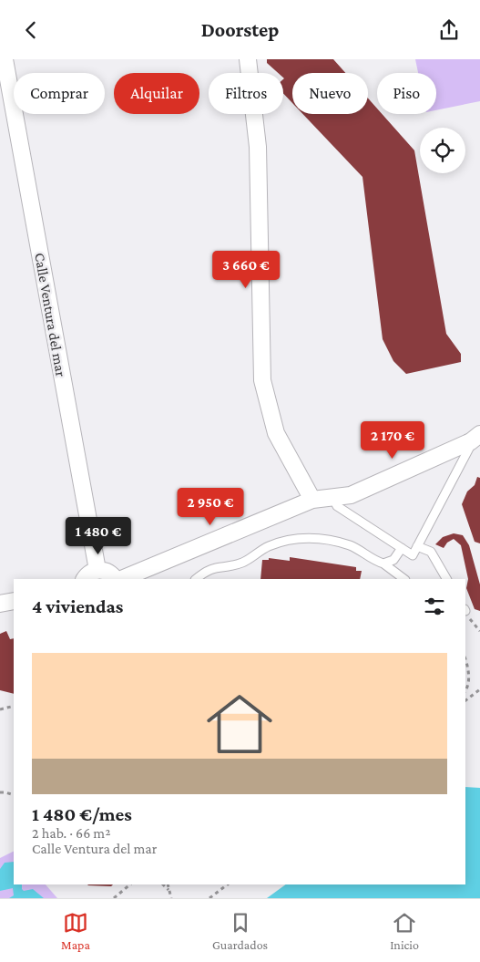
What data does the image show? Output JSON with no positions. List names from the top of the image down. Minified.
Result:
{"streets":{"street":["Calle Ventura del mar"]},"page":{"header":"Doorstep","chip":["Comprar","Alquilar","Filtros","Nuevo","Piso"],"price":["3 660 €","2 170 €","2 950 €","1 480 €"],"heading":"4 viviendas","list":[{"name":"1 480 €/mes","note":"2 hab. · 66 m² · Calle Ventura del mar"}],"tabs":["Mapa","Guardados","Inicio"]}}
